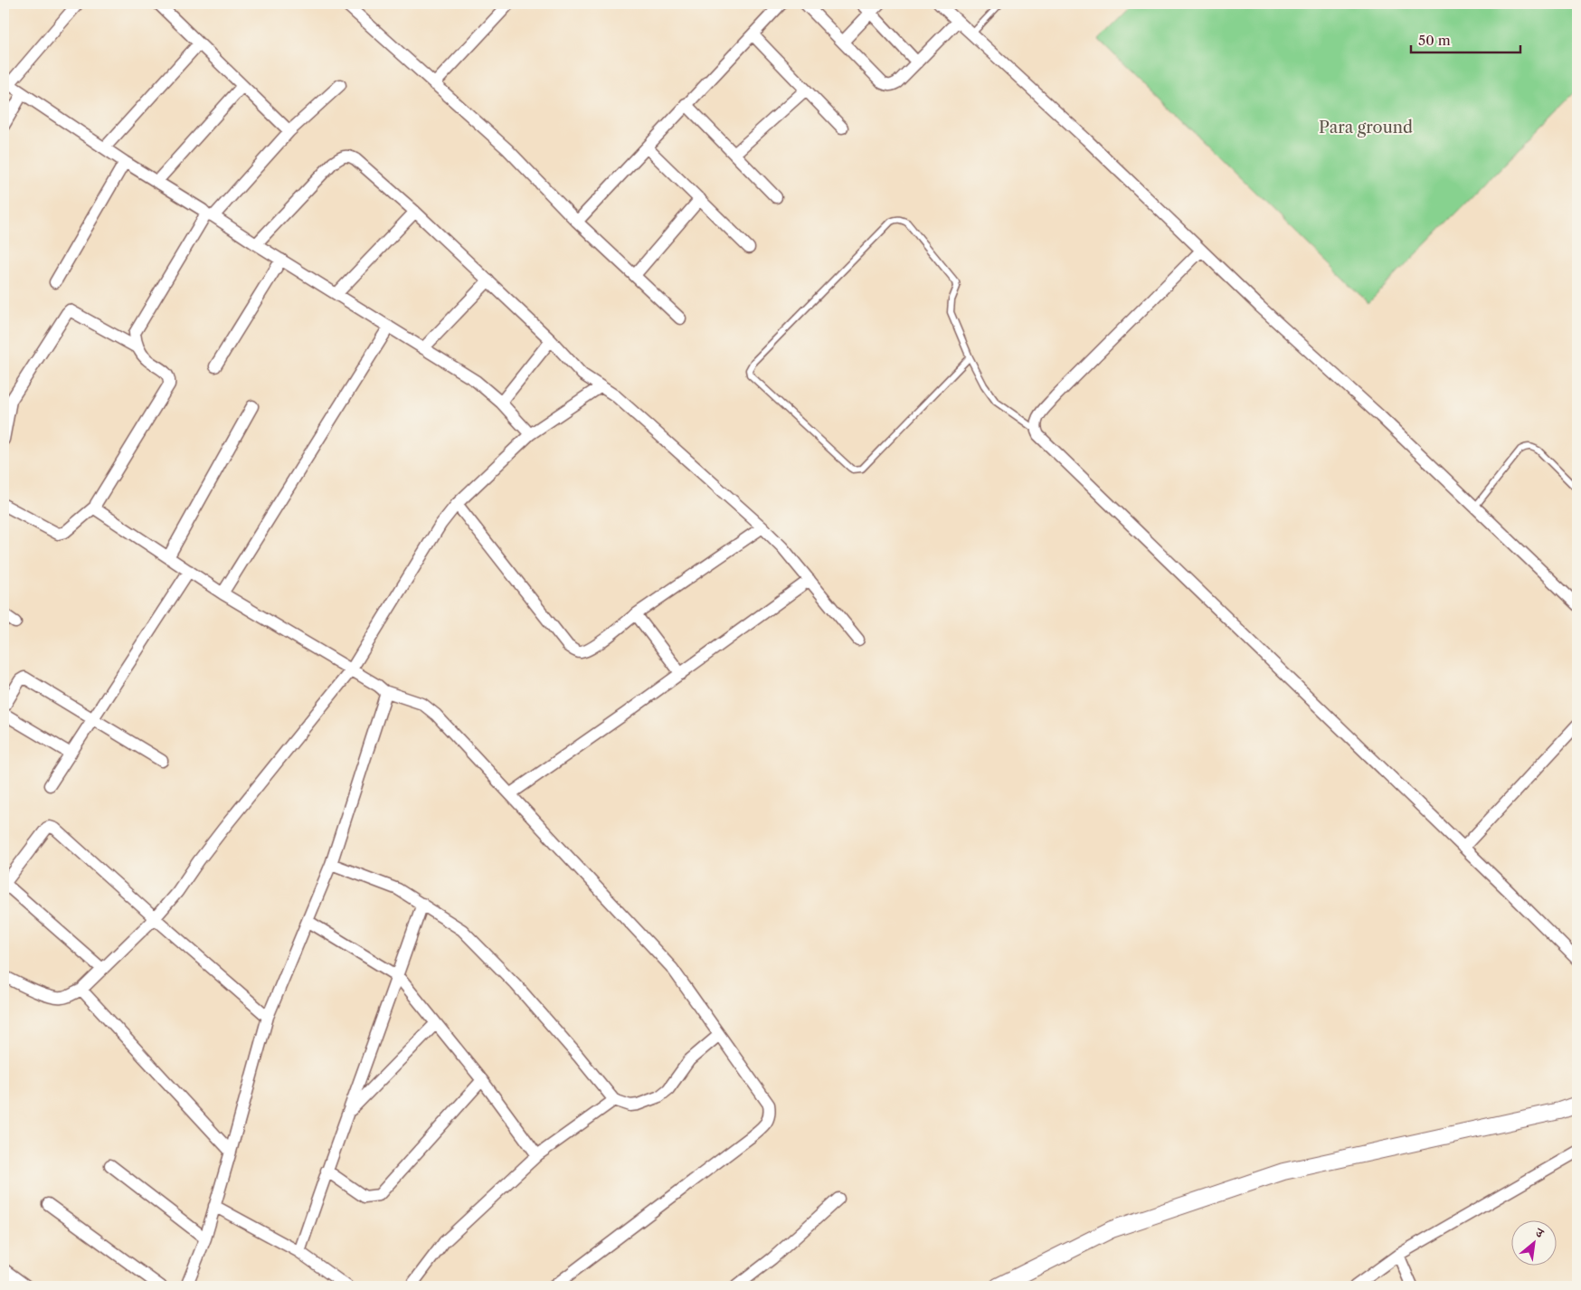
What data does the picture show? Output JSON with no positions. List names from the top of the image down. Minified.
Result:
{"parks":["Para ground"],"scale_bar":"50 m","north":"top right"}
